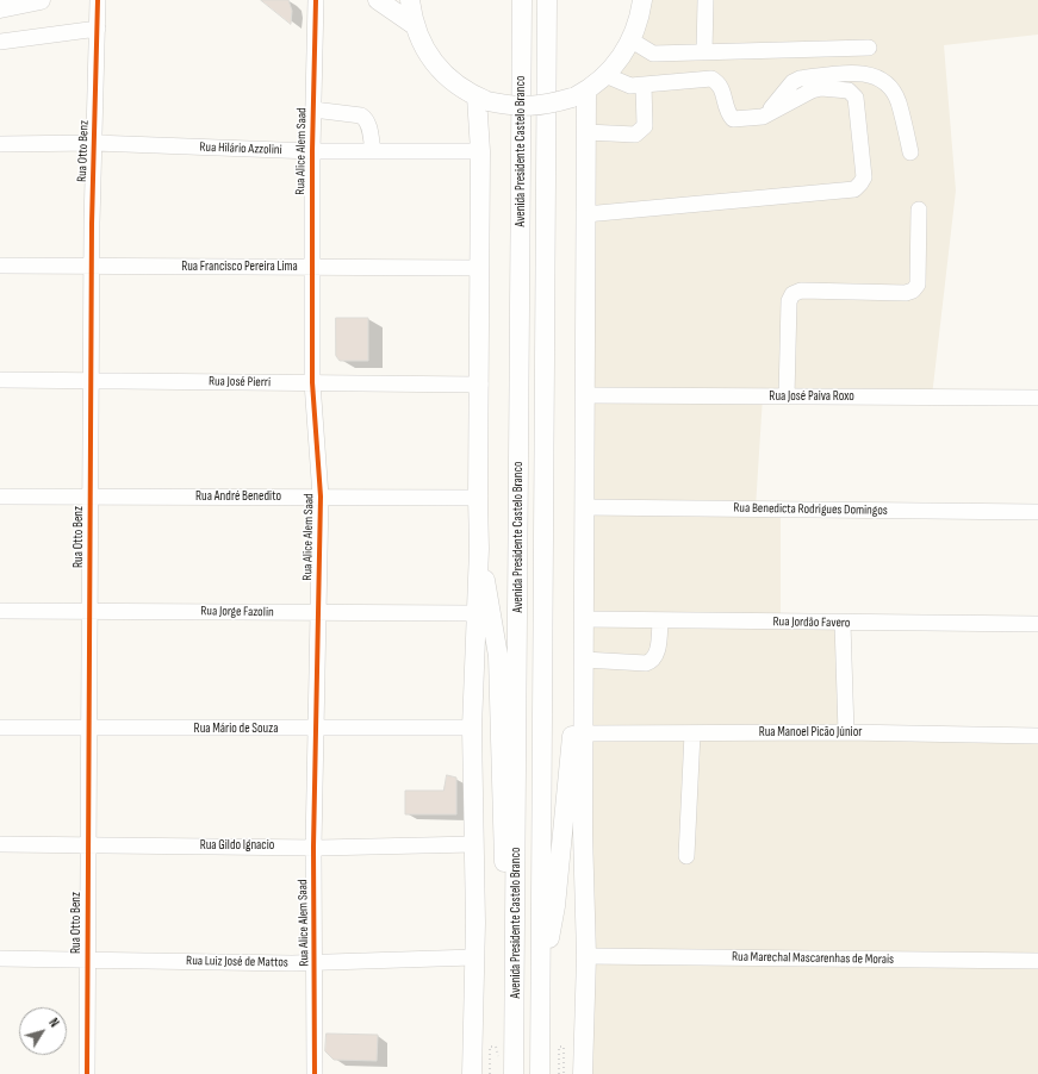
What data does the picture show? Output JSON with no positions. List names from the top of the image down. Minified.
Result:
{"streets":{"main road":["Avenida Presidente Castelo Branco"],"street":["Rua Hilário Azzolini","Rua Otto Benz","Rua Alice Alem Saad","Rua Francisco Pereira Lima","Rua José Pierri","Rua José Paiva Roxo","Rua André Benedito","Rua Benedicta Rodrigues Domingos","Rua Jorge Fazolin","Rua Jordão Favero","Rua Mário de Souza","Rua Manoel Picão Júnior","Rua Gildo Ignacio","Rua Marechal Mascarenhas de Morais","Rua Luiz José de Mattos"]},"crossings":[["Rua Hilário Azzolini","Rua Otto Benz"],["Rua Hilário Azzolini","Rua Alice Alem Saad"],["Rua Otto Benz","Rua Francisco Pereira Lima"],["Rua Otto Benz","Rua José Pierri"],["Rua Otto Benz","Rua André Benedito"],["Rua Otto Benz","Rua Jorge Fazolin"],["Rua Otto Benz","Rua Mário de Souza"],["Rua Otto Benz","Rua Gildo Ignacio"],["Rua Otto Benz","Rua Luiz José de Mattos"],["Rua Alice Alem Saad","Rua Francisco Pereira Lima"],["Rua Alice Alem Saad","Rua José Pierri"],["Rua Alice Alem Saad","Rua André Benedito"],["Rua Alice Alem Saad","Rua Jorge Fazolin"],["Rua Alice Alem Saad","Rua Mário de Souza"],["Rua Alice Alem Saad","Rua Gildo Ignacio"],["Rua Alice Alem Saad","Rua Luiz José de Mattos"]],"north":"top right"}
